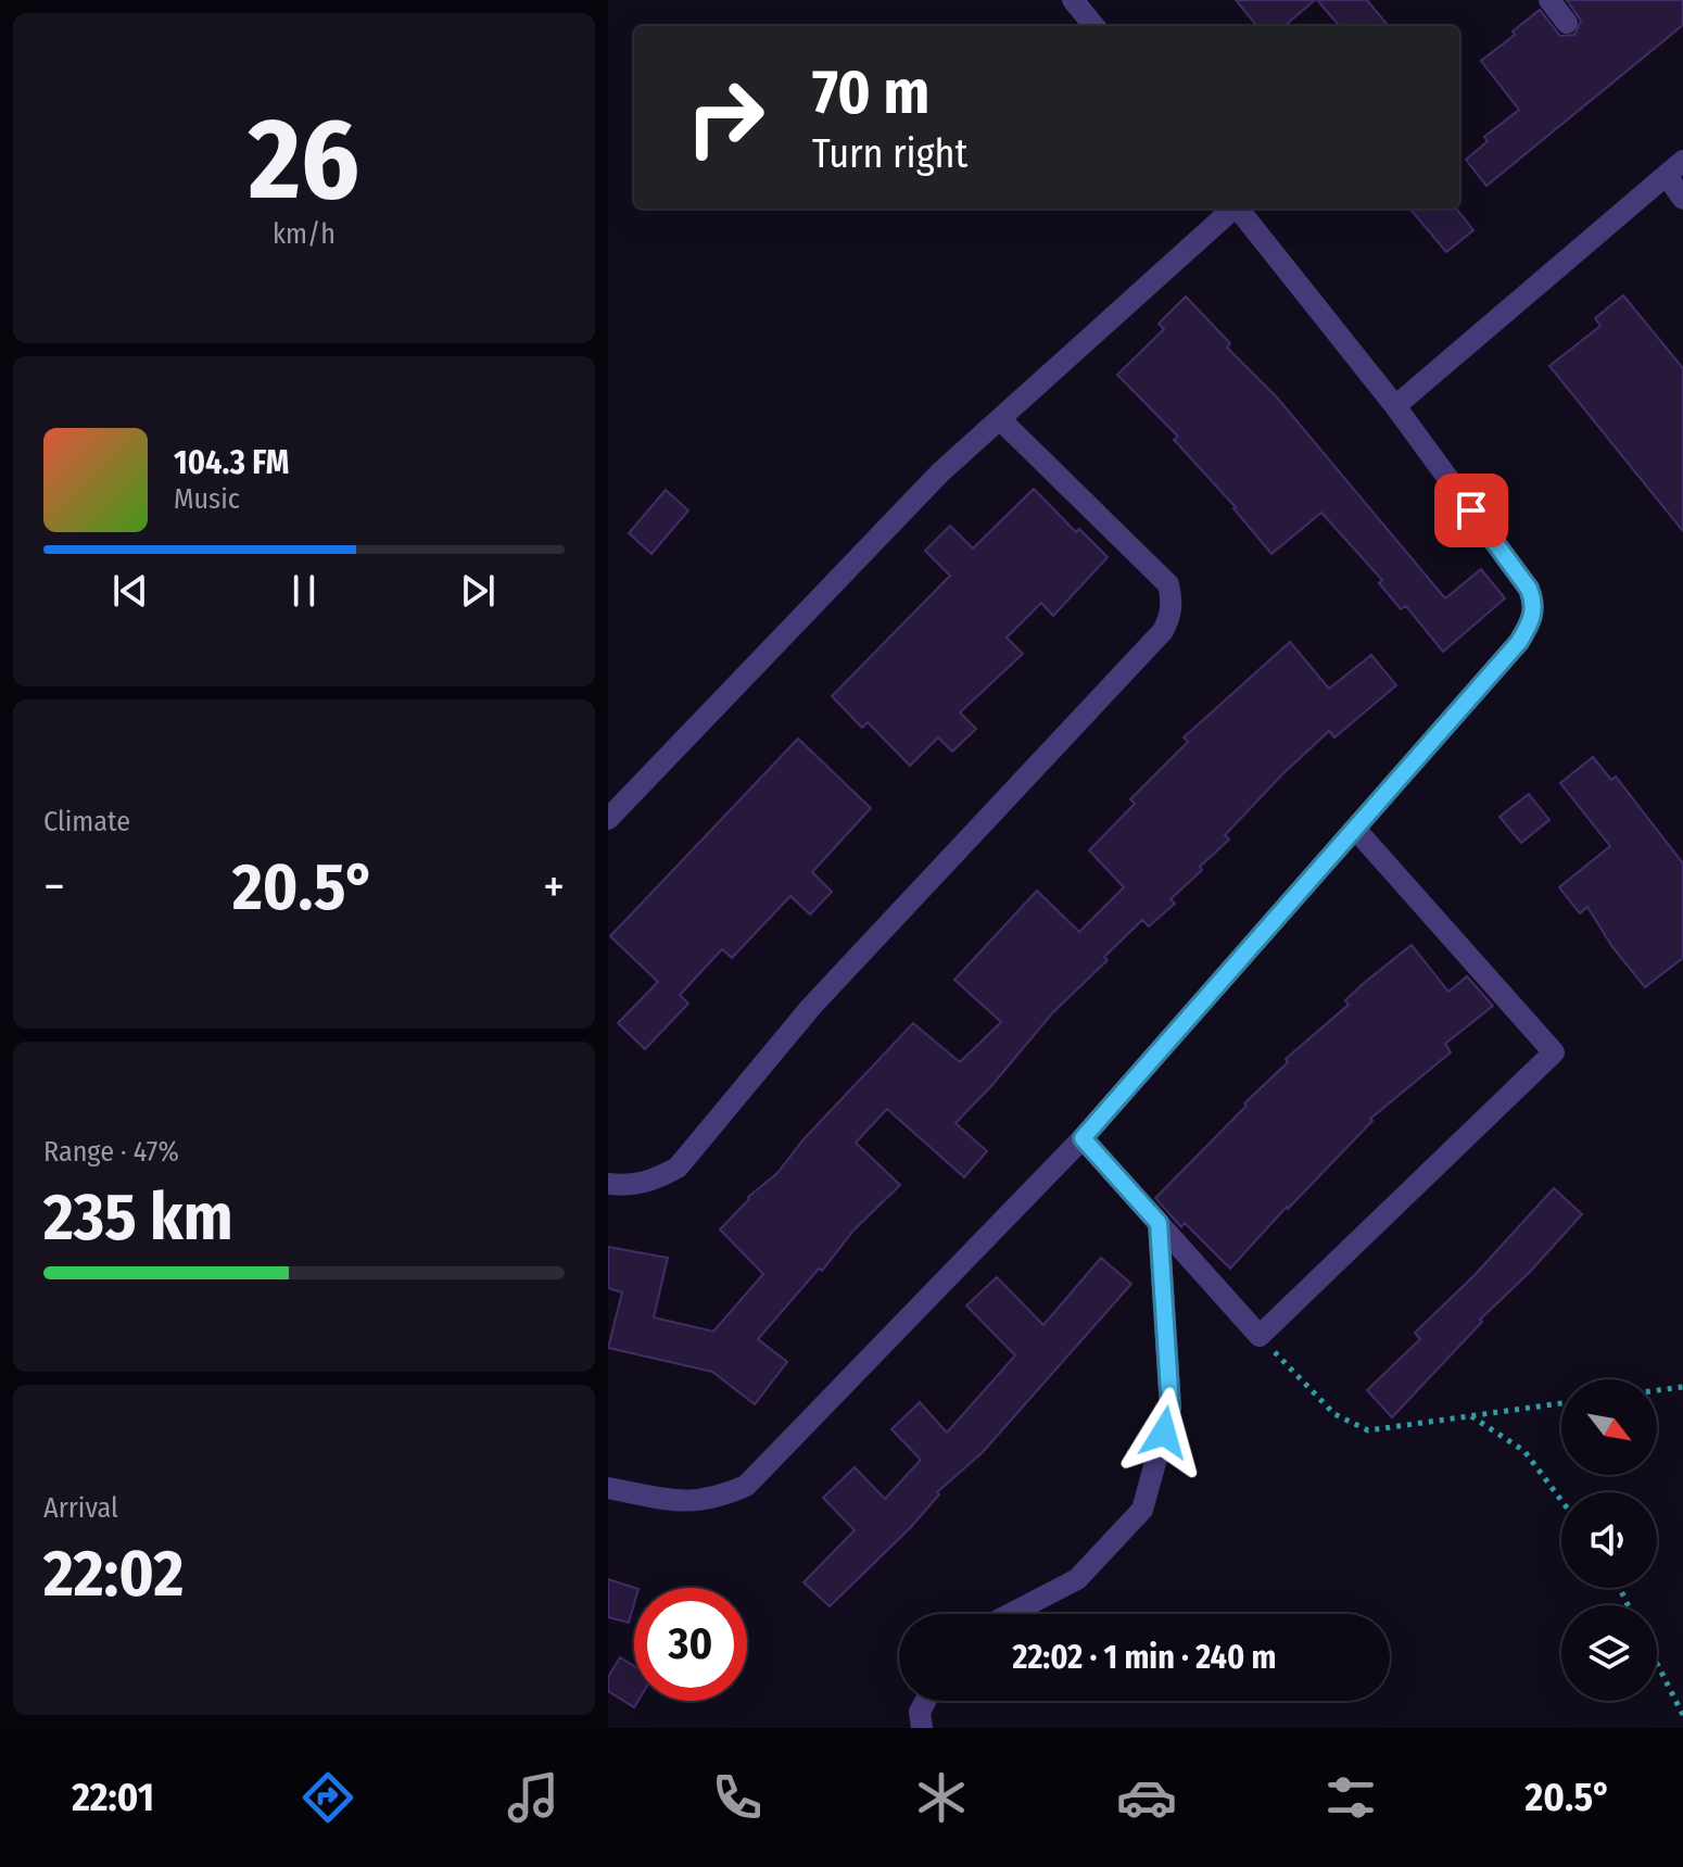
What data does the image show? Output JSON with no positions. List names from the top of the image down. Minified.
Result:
{"north":"bottom right","page":{"tile":[["26","km/h"],"Climate",["Range · 47%","235 km"],["Arrival","22:02"]],"turn":["70 m","Turn right"],"song":["104.3 FM","Music"],"heat":["−","20.5°","+"],"limit":"30","trip":"22:02 · 1 min · 240 m","tabs":["22:01","20.5°"]}}
